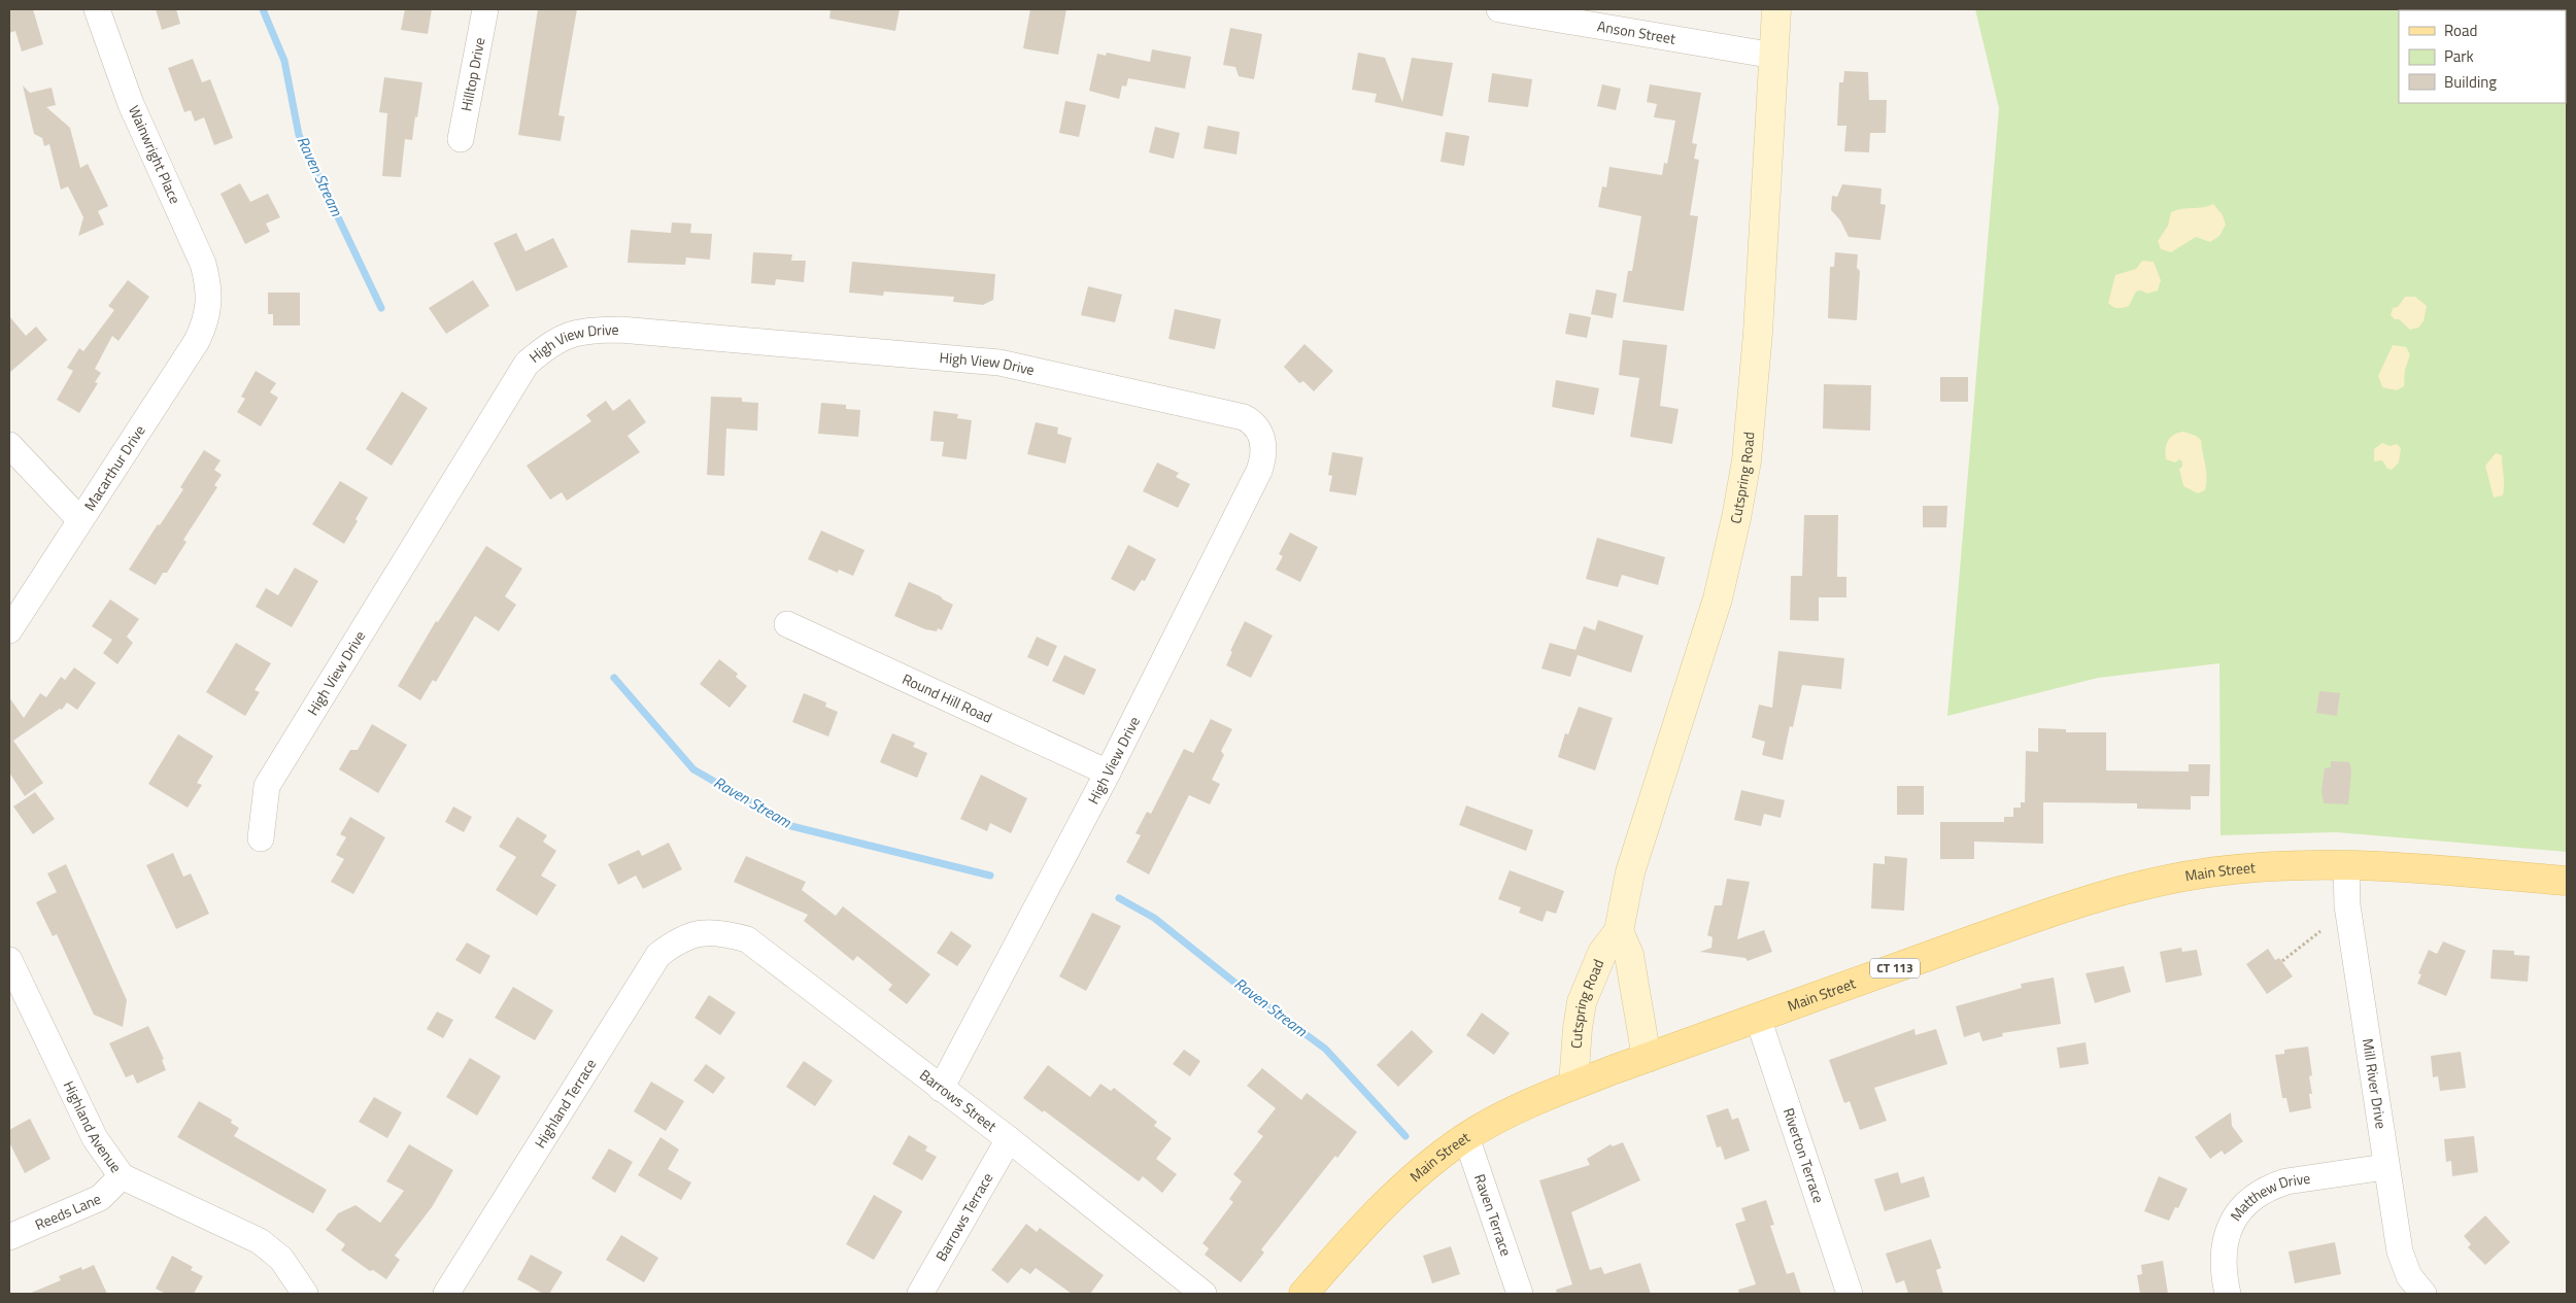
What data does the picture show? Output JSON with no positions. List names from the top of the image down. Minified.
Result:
{"streets":{"main road":["Main Street","CT 113"],"street":["Anson Street","Hilltop Drive","Wainwright Place","High View Drive","Macarthur Drive","Cutspring Road","Round Hill Road","Mill River Drive","Barrows Street","Highland Terrace","Highland Avenue","Riverton Terrace","Matthew Drive","Reeds Lane","Raven Terrace","Barrows Terrace"]},"crossings":[["Anson Street","Cutspring Road"],["Wainwright Place","Macarthur Drive"],["High View Drive","Round Hill Road"],["High View Drive","Barrows Street"],["Cutspring Road","Main Street"],["Main Street","Mill River Drive"],["Main Street","Riverton Terrace"],["Main Street","Raven Terrace"],["Mill River Drive","Matthew Drive"],["Barrows Street","Highland Terrace"],["Barrows Street","Barrows Terrace"],["Highland Avenue","Reeds Lane"]],"water":["Raven Stream"],"legend":["Road","Park","Building"]}
